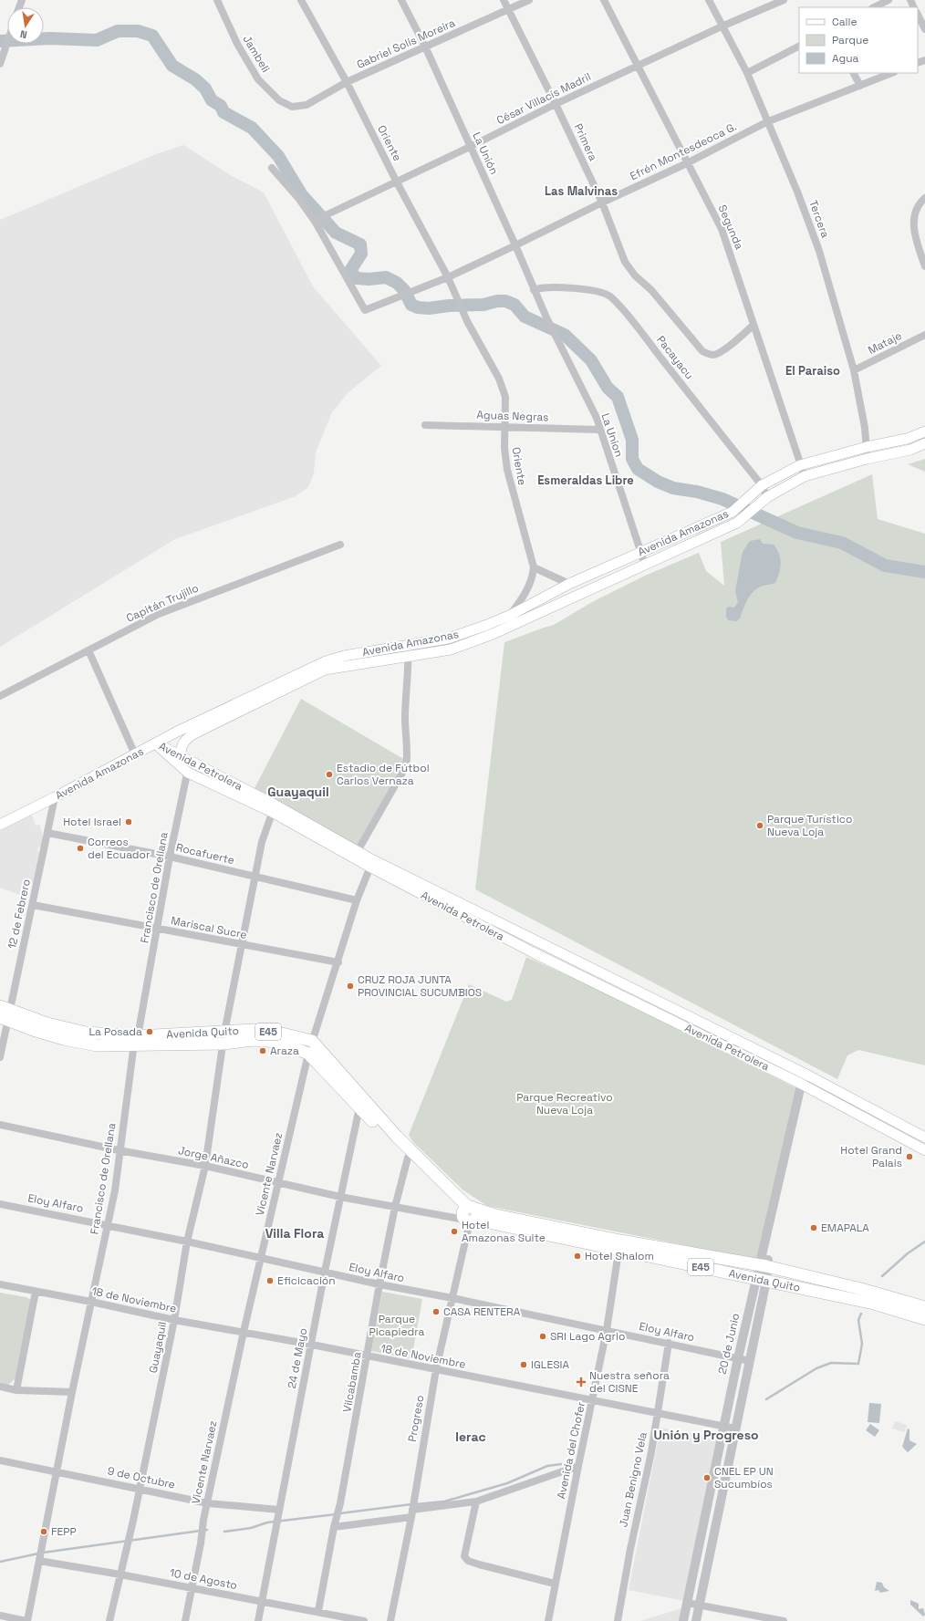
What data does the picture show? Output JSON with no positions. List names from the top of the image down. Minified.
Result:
{"streets":{"highway":["E45","Avenida Quito"],"main road":["Avenida Amazonas","Avenida Petrolera"],"street":["Gabriel Solís Moreira","Jambeli","César Villacís Madril","Primera","Oriente","Efrén Montesdeoca G.","La Unión","Tercera","Segunda","Mataje","Pacayacu","Aguas Negras","La Union","Capitán Trujillo","Rocafuerte","Francisco de Orellana","12 de Febrero","Mariscal Sucre","Jorge Añazco","Vicente Narvaez","Eloy Alfaro","18 de Noviembre","20 de Junio","Guayaquil","24 de Mayo","Vilcabamba","Progreso","Avenida del Chofer","9 de Octubre","Juan Benigno Vela","10 de Agosto"]},"crossings":[["Gabriel Solís Moreira","Jambeli"],["Gabriel Solís Moreira","Primera"],["Gabriel Solís Moreira","Oriente"],["Gabriel Solís Moreira","La Unión"],["César Villacís Madril","Primera"],["César Villacís Madril","Oriente"],["César Villacís Madril","Efrén Montesdeoca G."],["César Villacís Madril","La Unión"],["César Villacís Madril","Tercera"],["César Villacís Madril","Segunda"],["Primera","Efrén Montesdeoca G."],["Primera","Segunda"],["Oriente","Efrén Montesdeoca G."],["Oriente","Aguas Negras"],["Oriente","Avenida Amazonas"],["Efrén Montesdeoca G.","La Unión"],["Efrén Montesdeoca G.","Tercera"],["Efrén Montesdeoca G.","Segunda"],["La Unión","Pacayacu"],["La Unión","La Union"],["Tercera","Mataje"],["Tercera","Avenida Amazonas"],["Segunda","Avenida Amazonas"],["Pacayacu","Avenida Amazonas"],["Aguas Negras","La Union"],["La Union","Avenida Amazonas"],["Avenida Amazonas","Avenida Petrolera"],["Avenida Amazonas","12 de Febrero"],["Avenida Petrolera","Francisco de Orellana"],["Avenida Petrolera","Vicente Narvaez"],["Avenida Petrolera","20 de Junio"],["Avenida Petrolera","Guayaquil"],["Rocafuerte","Francisco de Orellana"],["Rocafuerte","12 de Febrero"],["Rocafuerte","Vicente Narvaez"],["Rocafuerte","Guayaquil"],["Francisco de Orellana","Mariscal Sucre"],["Francisco de Orellana","Avenida Quito"],["Francisco de Orellana","Jorge Añazco"],["Francisco de Orellana","Eloy Alfaro"],["Francisco de Orellana","18 de Noviembre"],["Francisco de Orellana","9 de Octubre"],["Francisco de Orellana","10 de Agosto"],["12 de Febrero","Mariscal Sucre"],["12 de Febrero","Avenida Quito"],["Mariscal Sucre","Vicente Narvaez"],["Mariscal Sucre","Guayaquil"],["Avenida Quito","Jorge Añazco"],["Avenida Quito","Vicente Narvaez"],["Avenida Quito","20 de Junio"],["Avenida Quito","Guayaquil"],["Avenida Quito","24 de Mayo"],["Avenida Quito","Vilcabamba"],["Avenida Quito","Progreso"],["Avenida Quito","Avenida del Chofer"],["Jorge Añazco","Vicente Narvaez"],["Jorge Añazco","Guayaquil"],["Jorge Añazco","24 de Mayo"],["Jorge Añazco","Vilcabamba"],["Jorge Añazco","Progreso"],["Vicente Narvaez","Eloy Alfaro"],["Vicente Narvaez","18 de Noviembre"],["Vicente Narvaez","9 de Octubre"],["Vicente Narvaez","10 de Agosto"],["Eloy Alfaro","20 de Junio"],["Eloy Alfaro","Guayaquil"],["Eloy Alfaro","24 de Mayo"],["Eloy Alfaro","Vilcabamba"],["Eloy Alfaro","Progreso"],["Eloy Alfaro","Avenida del Chofer"],["Eloy Alfaro","Juan Benigno Vela"],["18 de Noviembre","20 de Junio"],["18 de Noviembre","Guayaquil"],["18 de Noviembre","24 de Mayo"],["18 de Noviembre","Vilcabamba"],["18 de Noviembre","Progreso"],["18 de Noviembre","Avenida del Chofer"],["18 de Noviembre","Juan Benigno Vela"],["Guayaquil","9 de Octubre"],["Guayaquil","10 de Agosto"],["24 de Mayo","9 de Octubre"],["24 de Mayo","10 de Agosto"],["Vilcabamba","10 de Agosto"]],"districts":["Las Malvinas","El Paraiso","Esmeraldas Libre","Guayaquil","Villa Flora","Unión y Progreso","Ierac"],"parks":["Parque Recreativo Nueva Loja","Parque Picapiedra"],"places":{"other":["Estadio de Fútbol Carlos Vernaza","Hotel Israel","Parque Turístico Nueva Loja","Correos del Ecuador","CRUZ ROJA JUNTA PROVINCIAL SUCUMBIOS","La Posada","Araza","Hotel Grand Palais","EMAPALA","Hotel Amazonas Suite","Hotel Shalom","Eficicación","CASA RENTERA","SRI Lago Agrio","IGLESIA","CNEL EP UN Sucumbíos","FEPP"],"health":["Nuestra señora del CISNE"]},"legend":["Calle","Parque","Agua"],"north":"bottom"}
